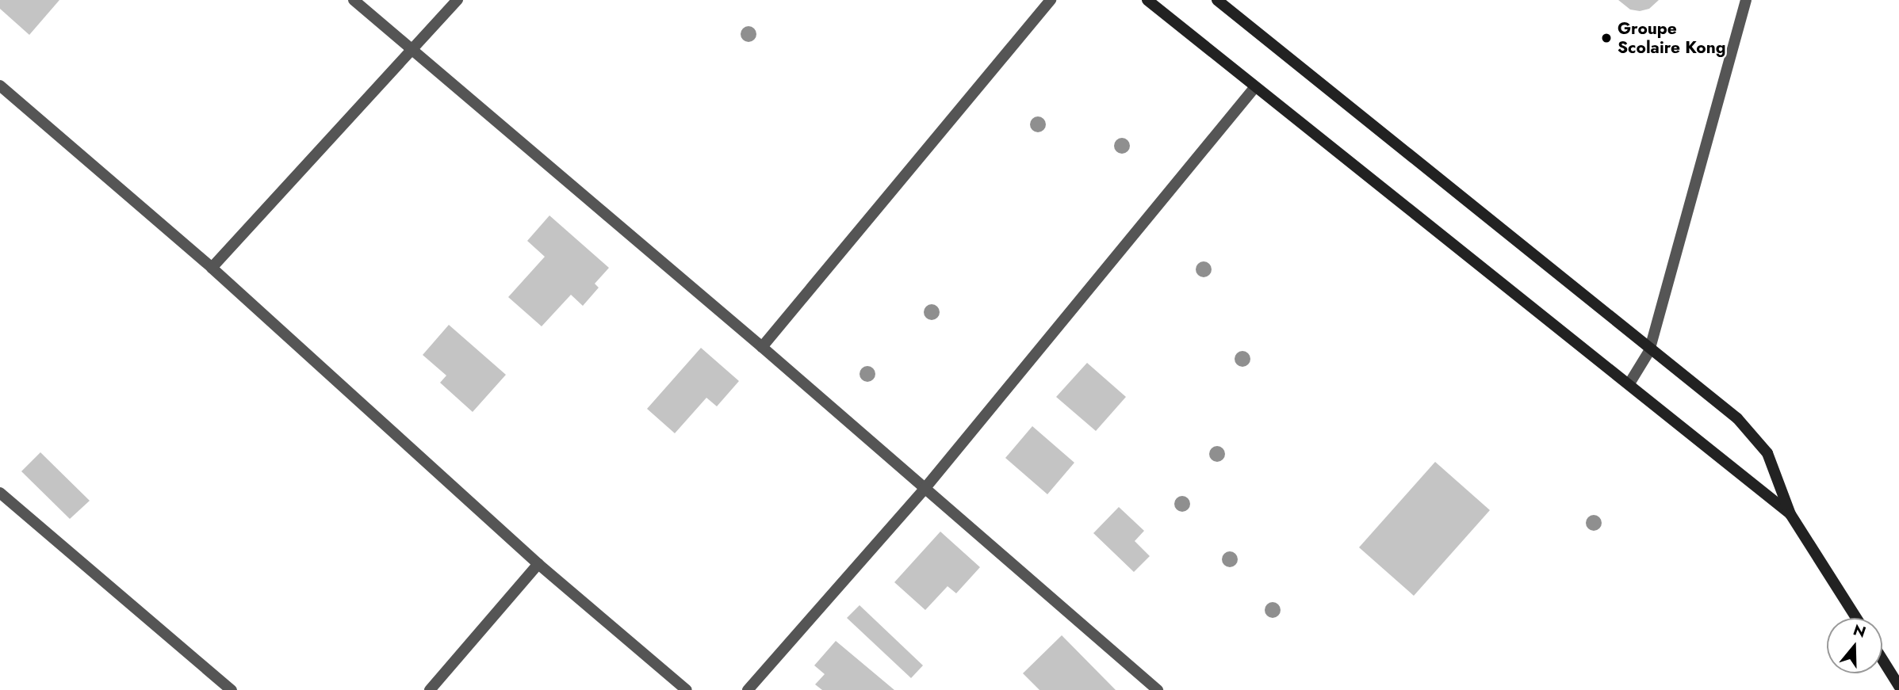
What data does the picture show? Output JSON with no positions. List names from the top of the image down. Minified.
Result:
{"places":["Groupe Scolaire Kong"],"north":"top"}
